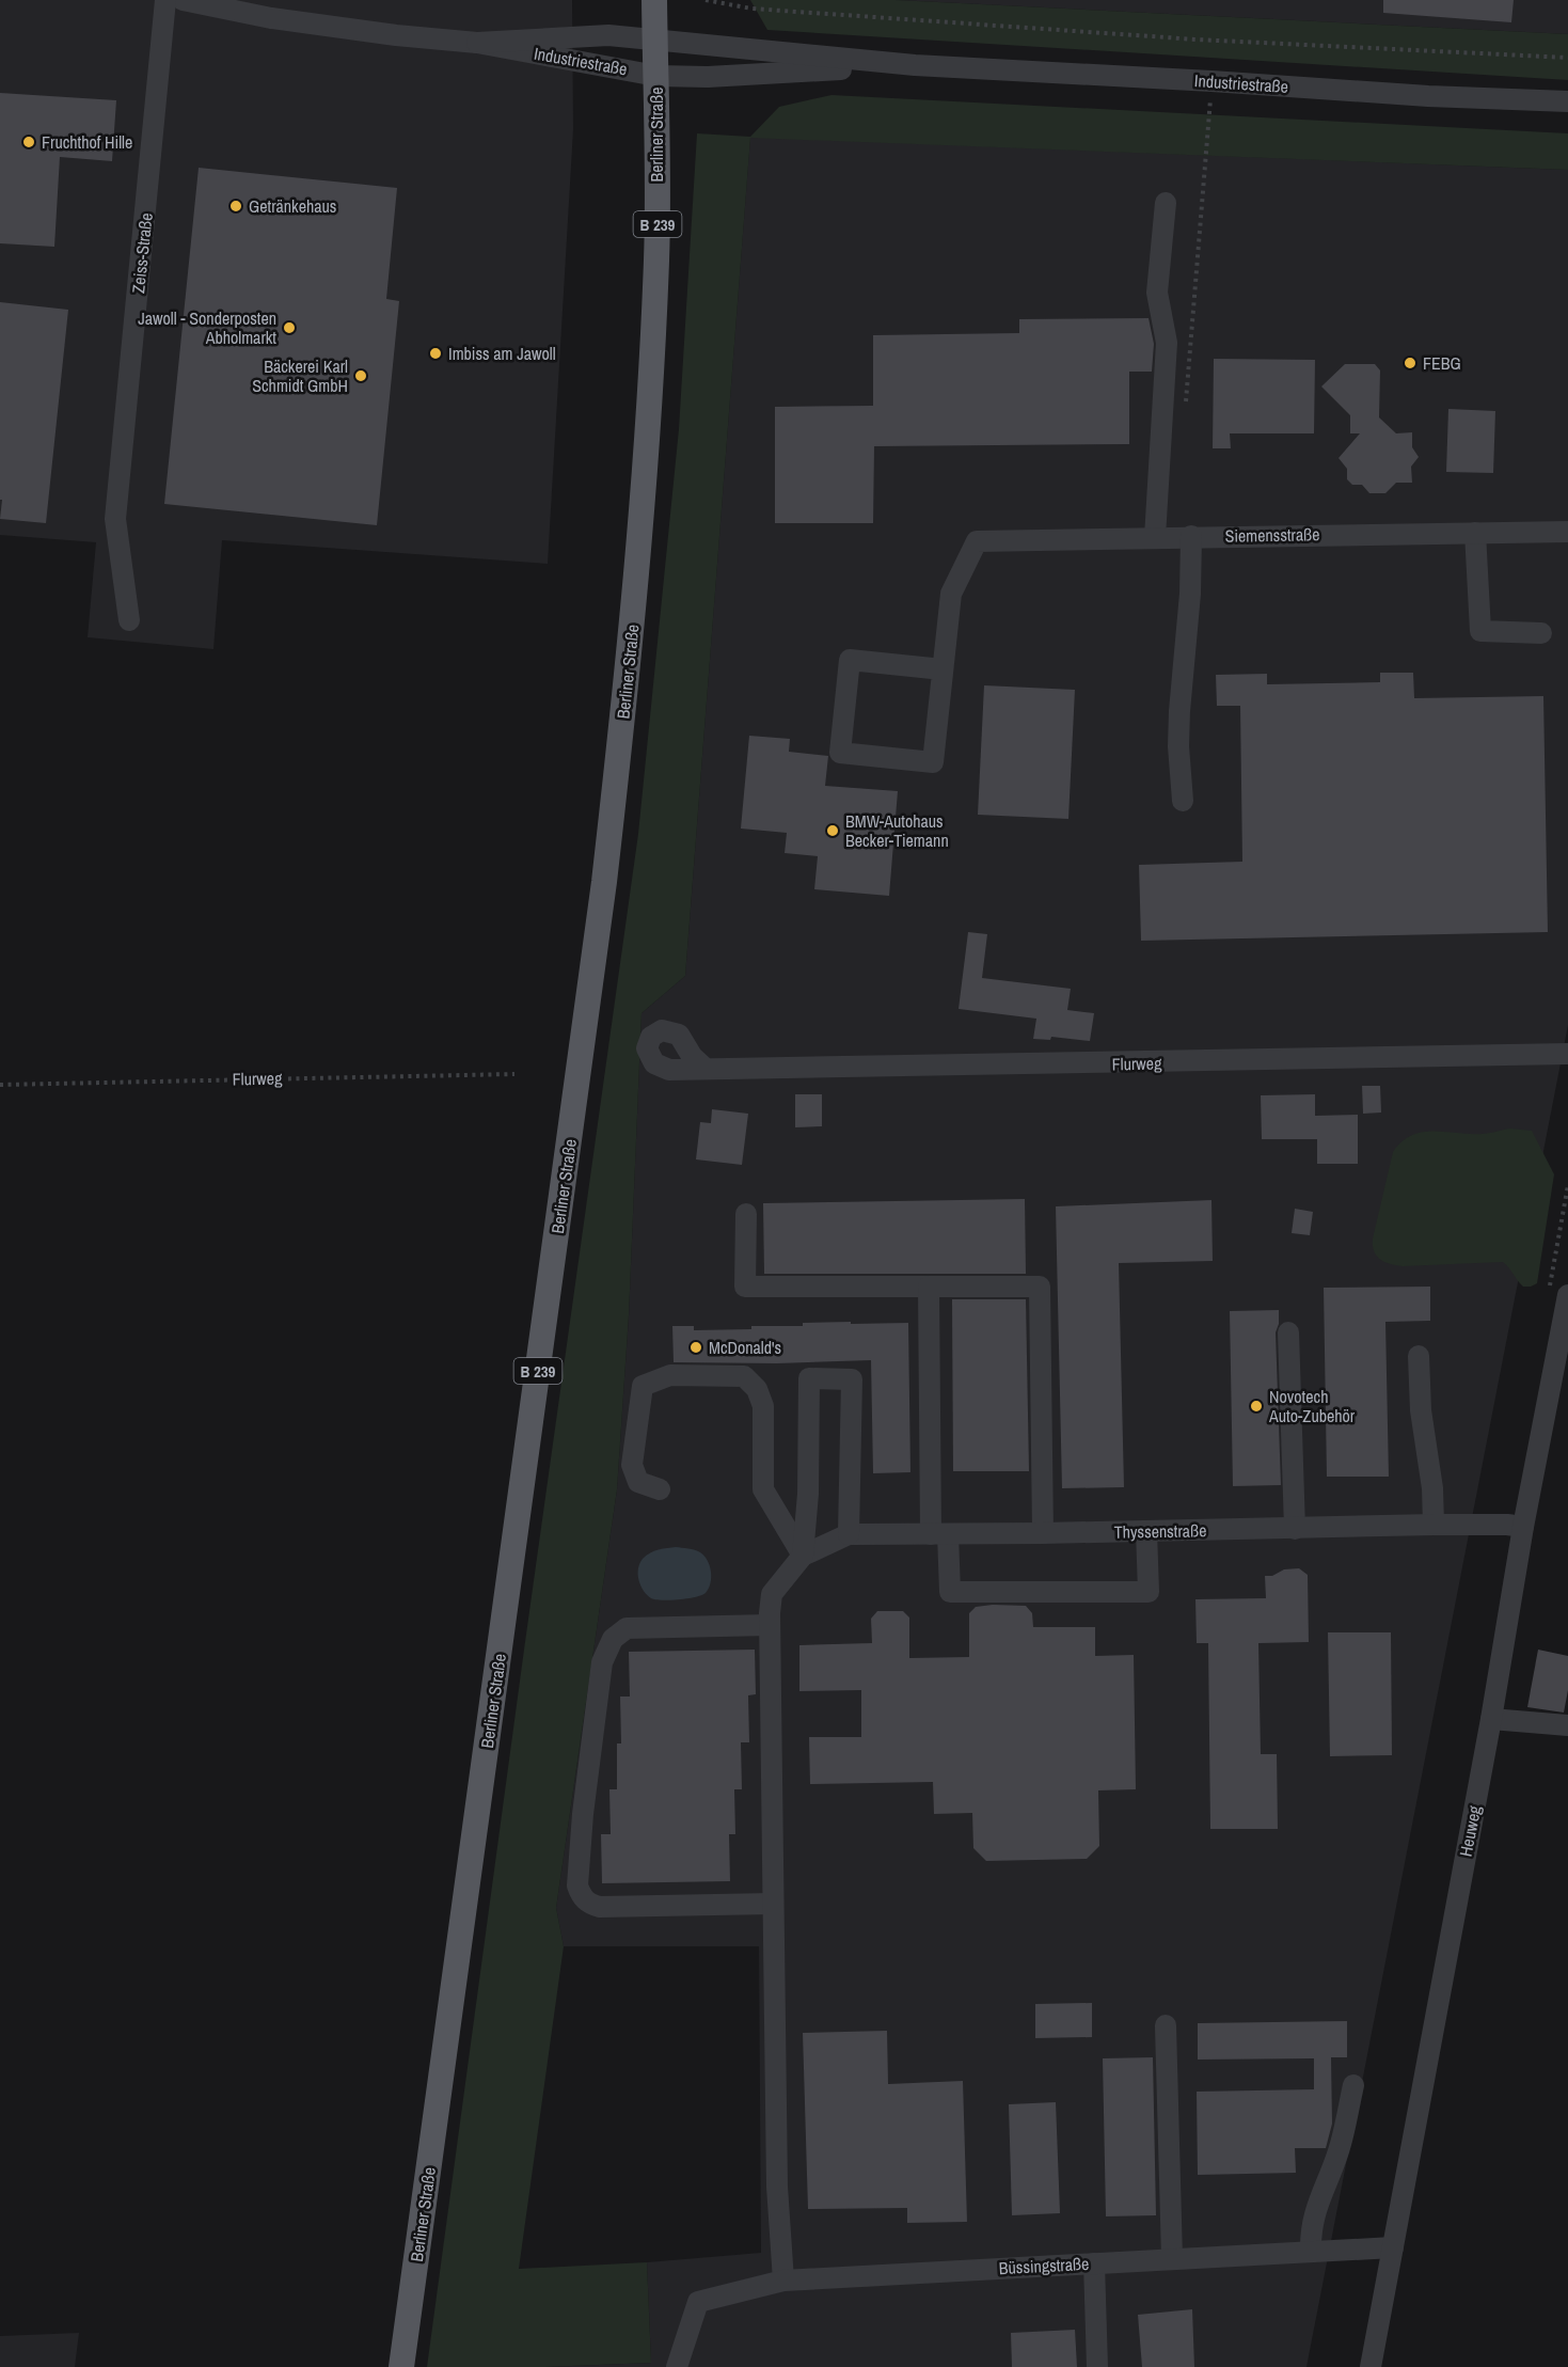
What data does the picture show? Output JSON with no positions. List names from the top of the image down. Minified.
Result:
{"streets":{"main road":["Berliner Straße","B 239"],"street":["Industriestraße","Zeiss-Straße","Siemensstraße","Flurweg","Thyssenstraße","Heuweg","Büssingstraße"]},"crossings":[["Industriestraße","Berliner Straße"],["Thyssenstraße","Heuweg"],["Heuweg","Büssingstraße"]],"places":["Fruchthof Hille","Getränkehaus","Jawoll - Sonderposten Abholmarkt","Imbiss am Jawoll","FEBG","Bäckerei Karl Schmidt GmbH","BMW-Autohaus Becker-Tiemann","McDonald's","Novotech Auto-Zubehör"]}
